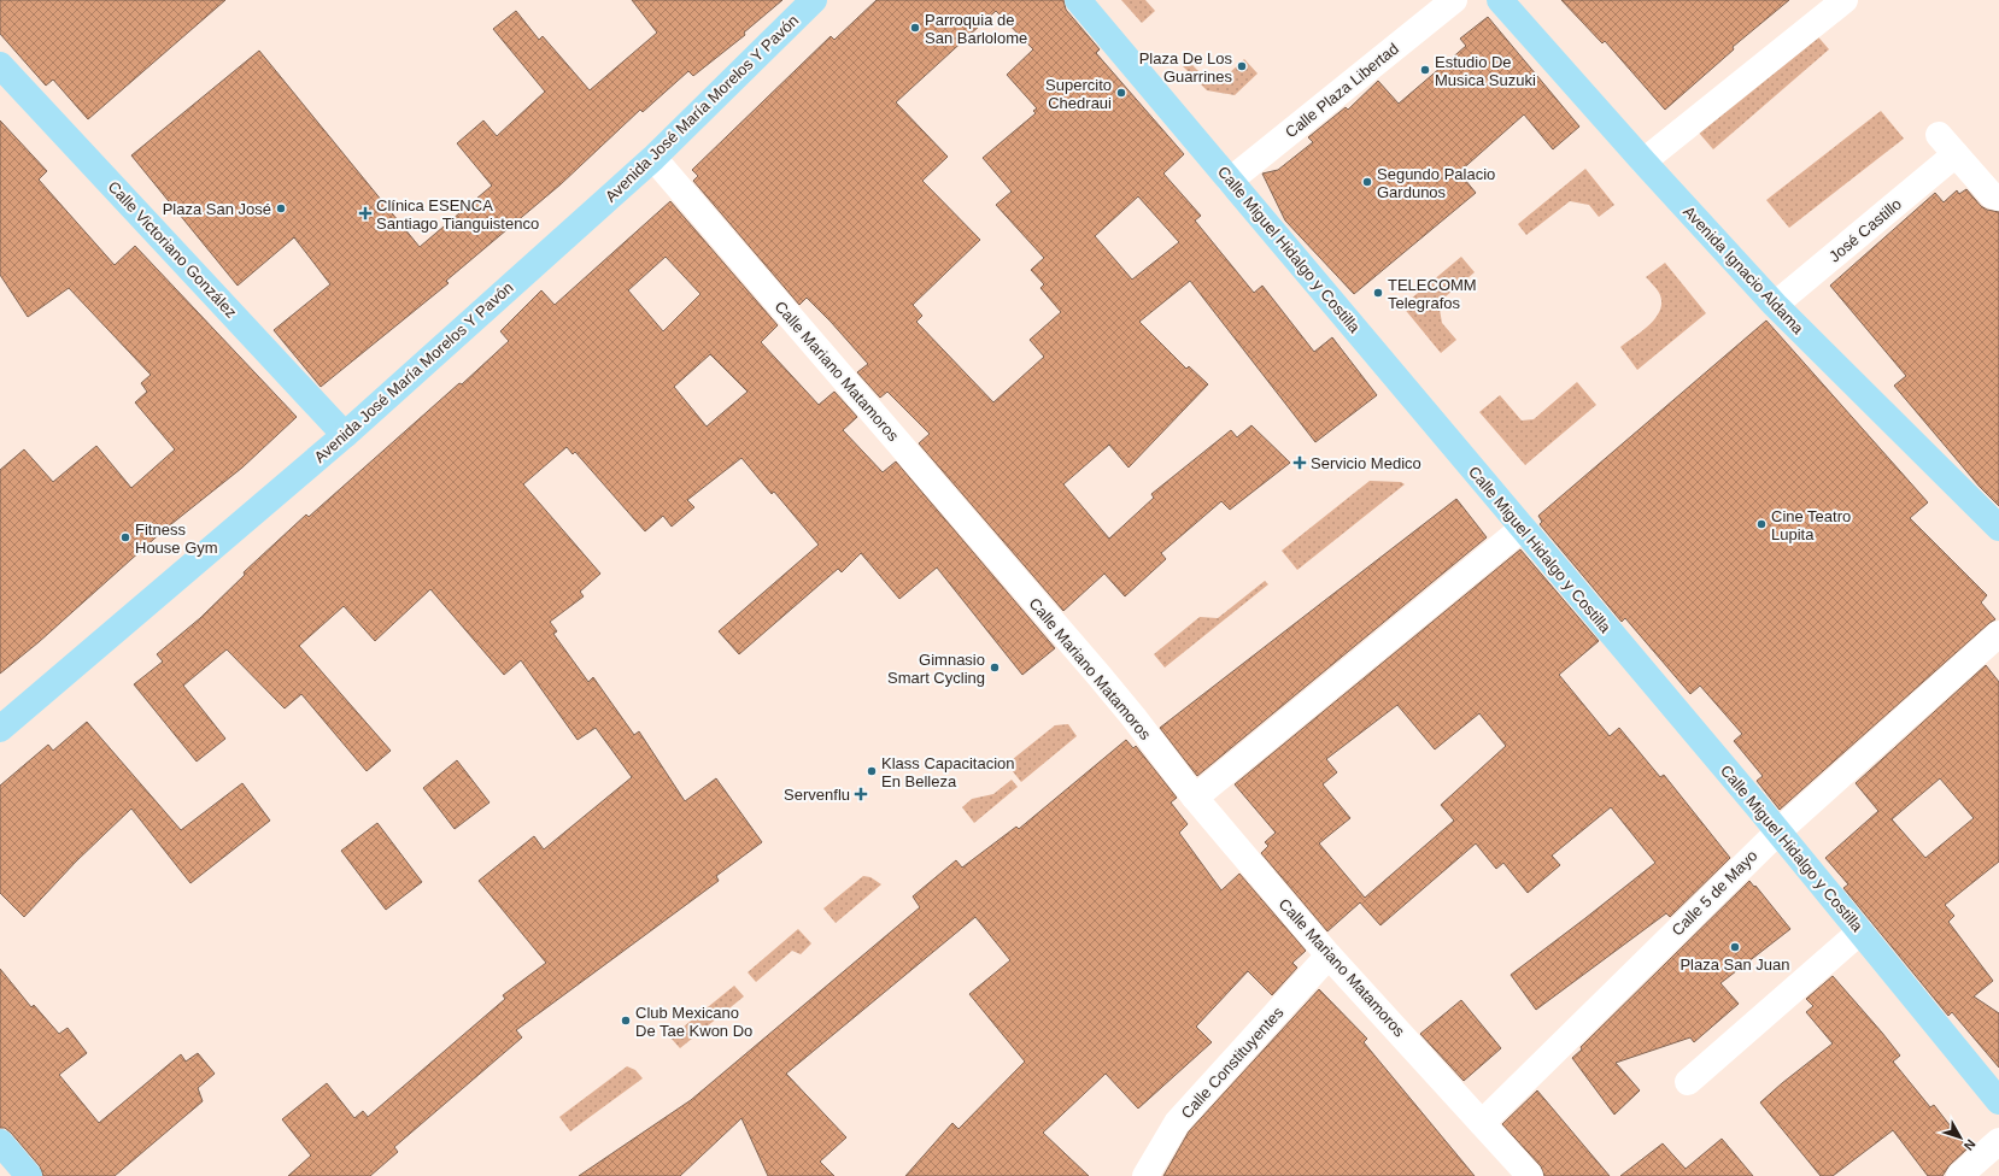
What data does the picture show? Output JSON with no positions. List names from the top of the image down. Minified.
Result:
{"streets":{"main road":["Avenida José María Morelos Y Pavón","Calle Victoriano González","Calle Miguel Hidalgo y Costilla","Avenida Ignacio Aldama"],"street":["Calle Plaza Libertad","José Castillo","Calle Mariano Matamoros","Calle 5 de Mayo","Calle Constituyentes"]},"crossings":[["Calle Plaza Libertad","Calle Miguel Hidalgo y Costilla"],["Avenida José María Morelos Y Pavón","Calle Victoriano González"],["Avenida José María Morelos Y Pavón","Calle Mariano Matamoros"],["José Castillo","Avenida Ignacio Aldama"],["Calle Miguel Hidalgo y Costilla","Calle 5 de Mayo"],["Calle Mariano Matamoros","Calle 5 de Mayo"],["Calle Mariano Matamoros","Calle Constituyentes"]],"places":{"other":["Parroquia de San Barlolome","Plaza De Los Guarrines","Estudio De Musica Suzuki","Supercito Chedraui","Segundo Palacio Gardunos","Plaza San José","TELECOMM Telegrafos","Cine Teatro Lupita","Fitness House Gym","Gimnasio Smart Cycling","Klass Capacitacion En Belleza","Plaza San Juan","Club Mexicano De Tae Kwon Do"],"health":["Clínica ESENCA Santiago Tianguistenco","Servicio Medico","Servenflu"]},"north":"bottom right"}
